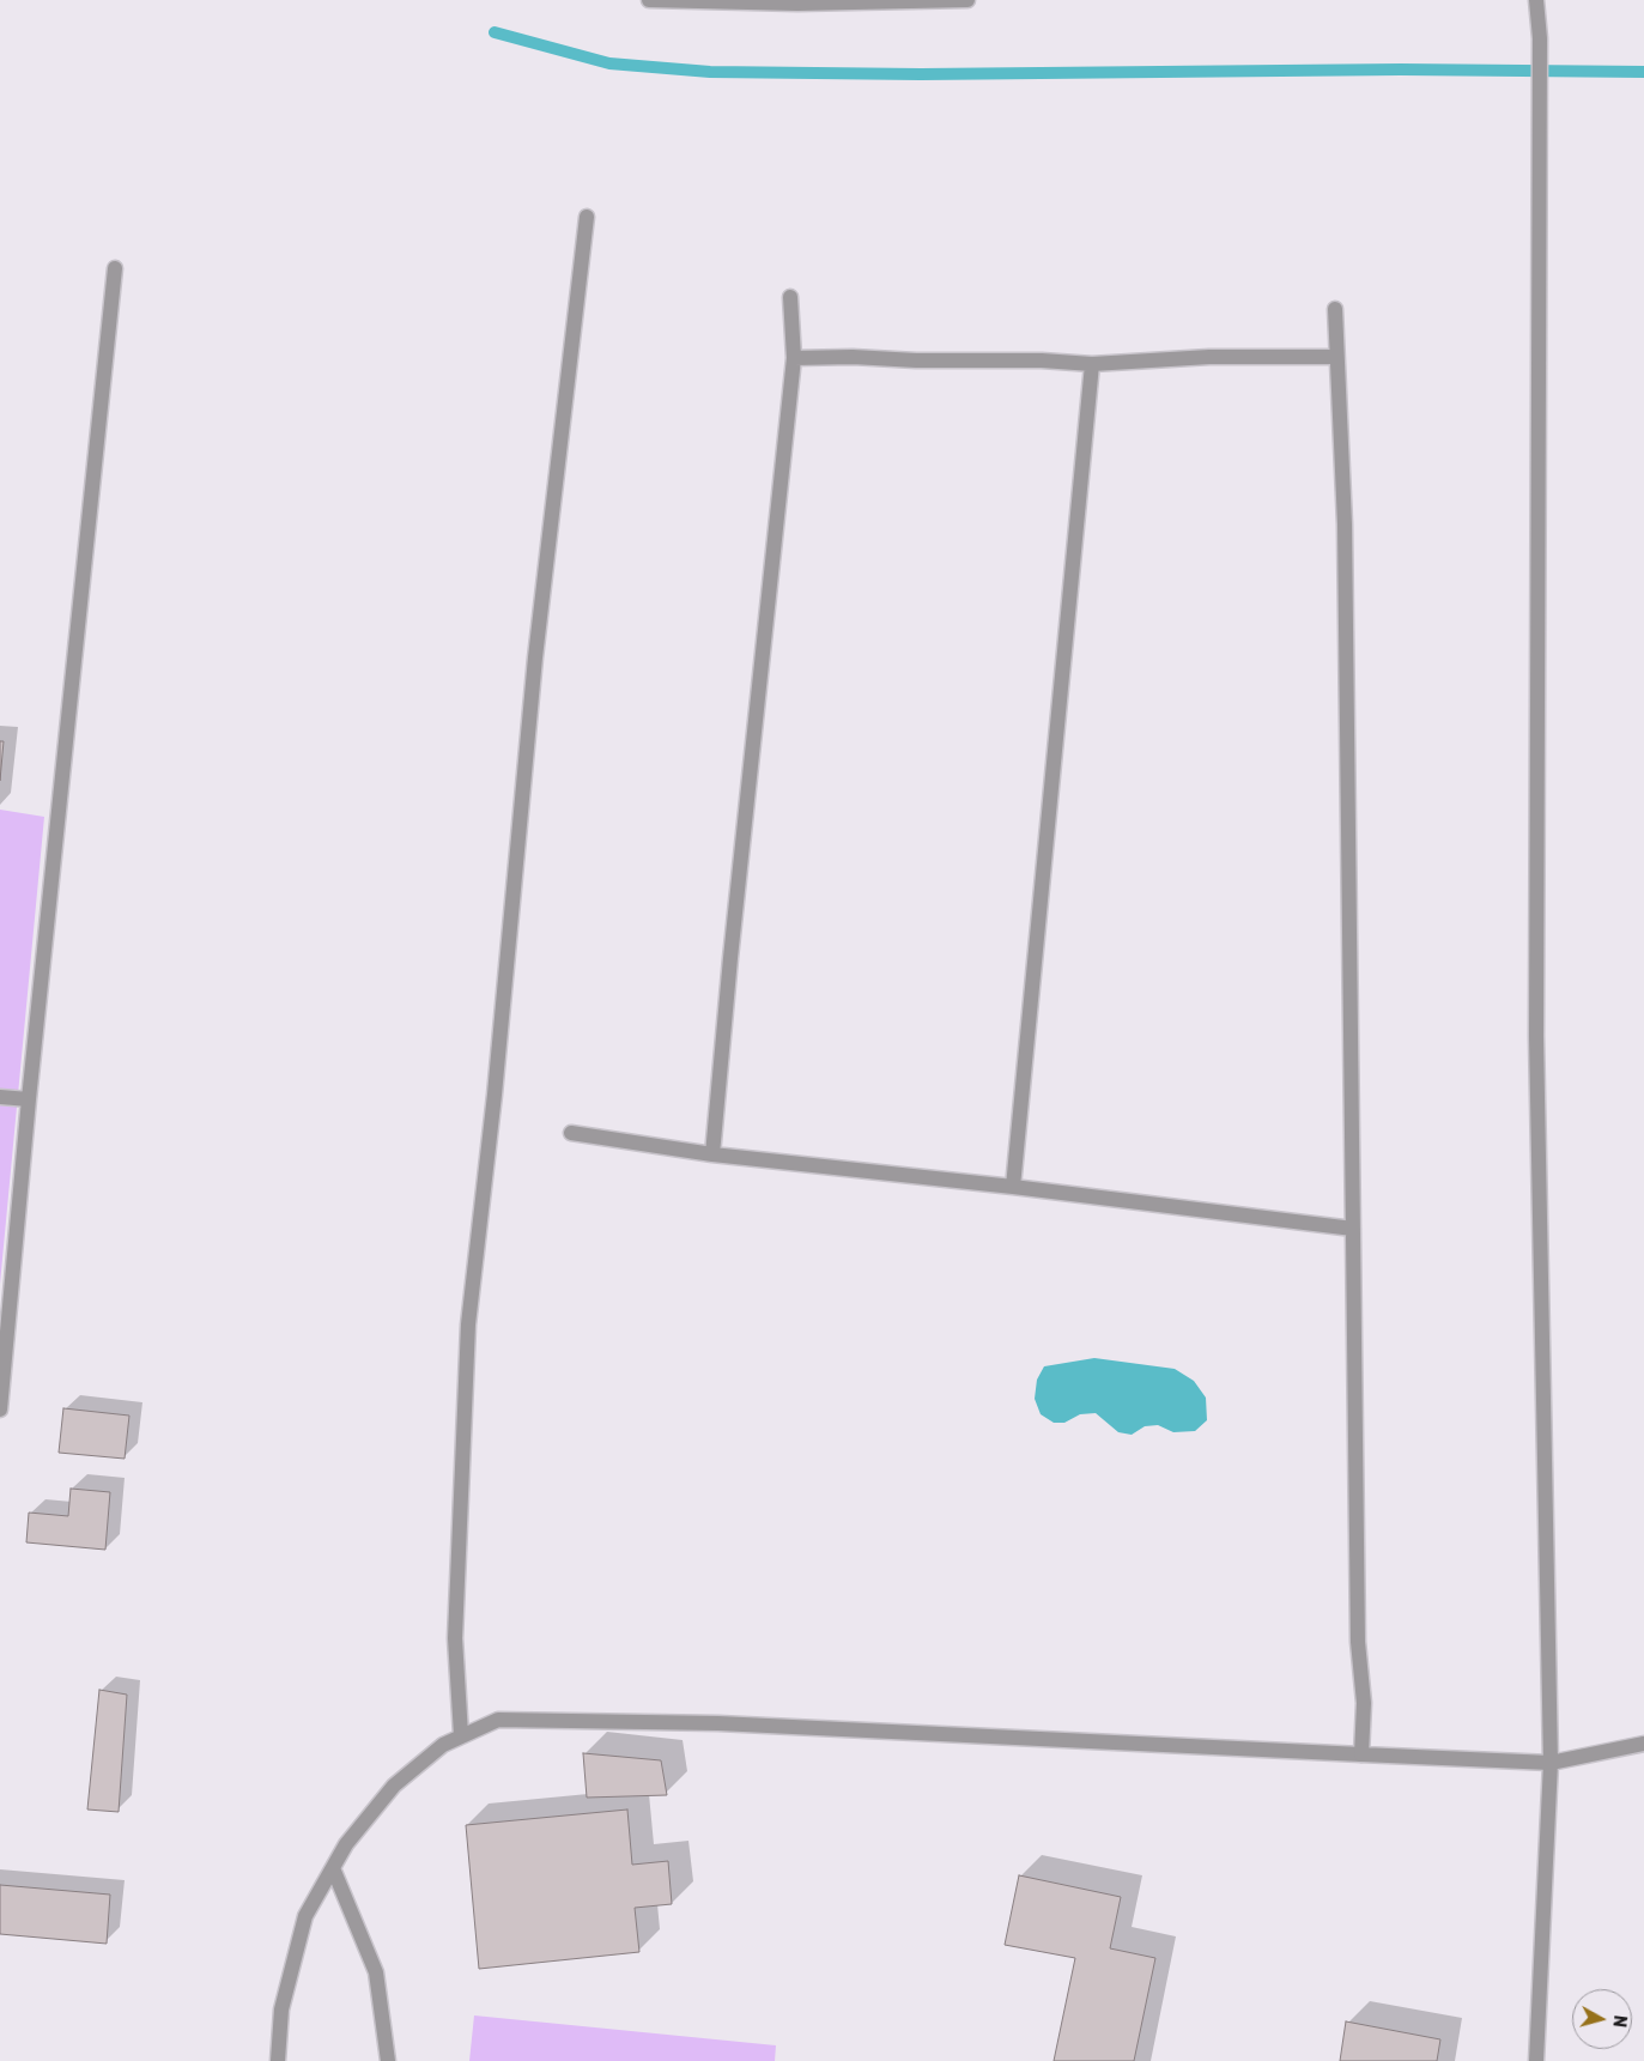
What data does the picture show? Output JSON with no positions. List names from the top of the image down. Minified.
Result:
{"north":"right"}
